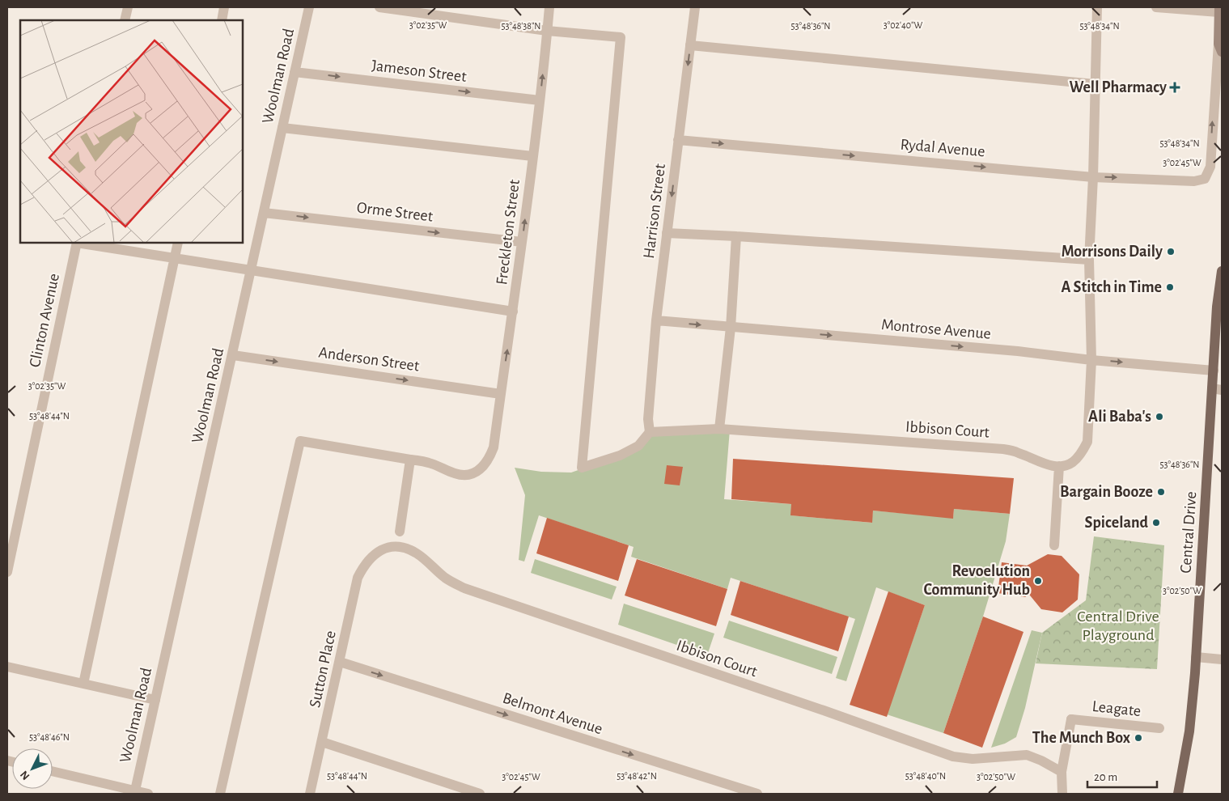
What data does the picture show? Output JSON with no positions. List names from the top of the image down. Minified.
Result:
{"streets":{"main road":["Central Drive"],"street":["Jameson Street","Woolman Road","Rydal Avenue","Harrison Street","Orme Street","Freckleton Street","Clinton Avenue","Montrose Avenue","Anderson Street","Ibbison Court","Sutton Place","Leagate","Belmont Avenue"]},"crossings":[["Jameson Street","Woolman Road"],["Jameson Street","Freckleton Street"],["Woolman Road","Orme Street"],["Woolman Road","Anderson Street"],["Rydal Avenue","Harrison Street"],["Harrison Street","Montrose Avenue"],["Harrison Street","Ibbison Court"],["Orme Street","Freckleton Street"],["Freckleton Street","Anderson Street"],["Montrose Avenue","Central Drive"],["Ibbison Court","Sutton Place"],["Ibbison Court","Leagate"],["Sutton Place","Belmont Avenue"]],"one_way":["Harrison Street","Freckleton Street","Montrose Avenue"],"parks":["Central Drive Playground"],"places":{"health":["Well Pharmacy"],"other":["Morrisons Daily","A Stitch in Time","Ali Baba's","Bargain Booze","Spiceland","Revoelution Community Hub","The Munch Box"]},"scale_bar":"20 m","north":"bottom left","coordinates":["3°02'40\"W","3°02'35\"W","53°48'34\"N","53°48'38\"N","53°48'36\"N","3°02'45\"W","53°48'44\"N","3°02'50\"W","53°48'46\"N","53°48'42\"N","53°48'40\"N"]}
